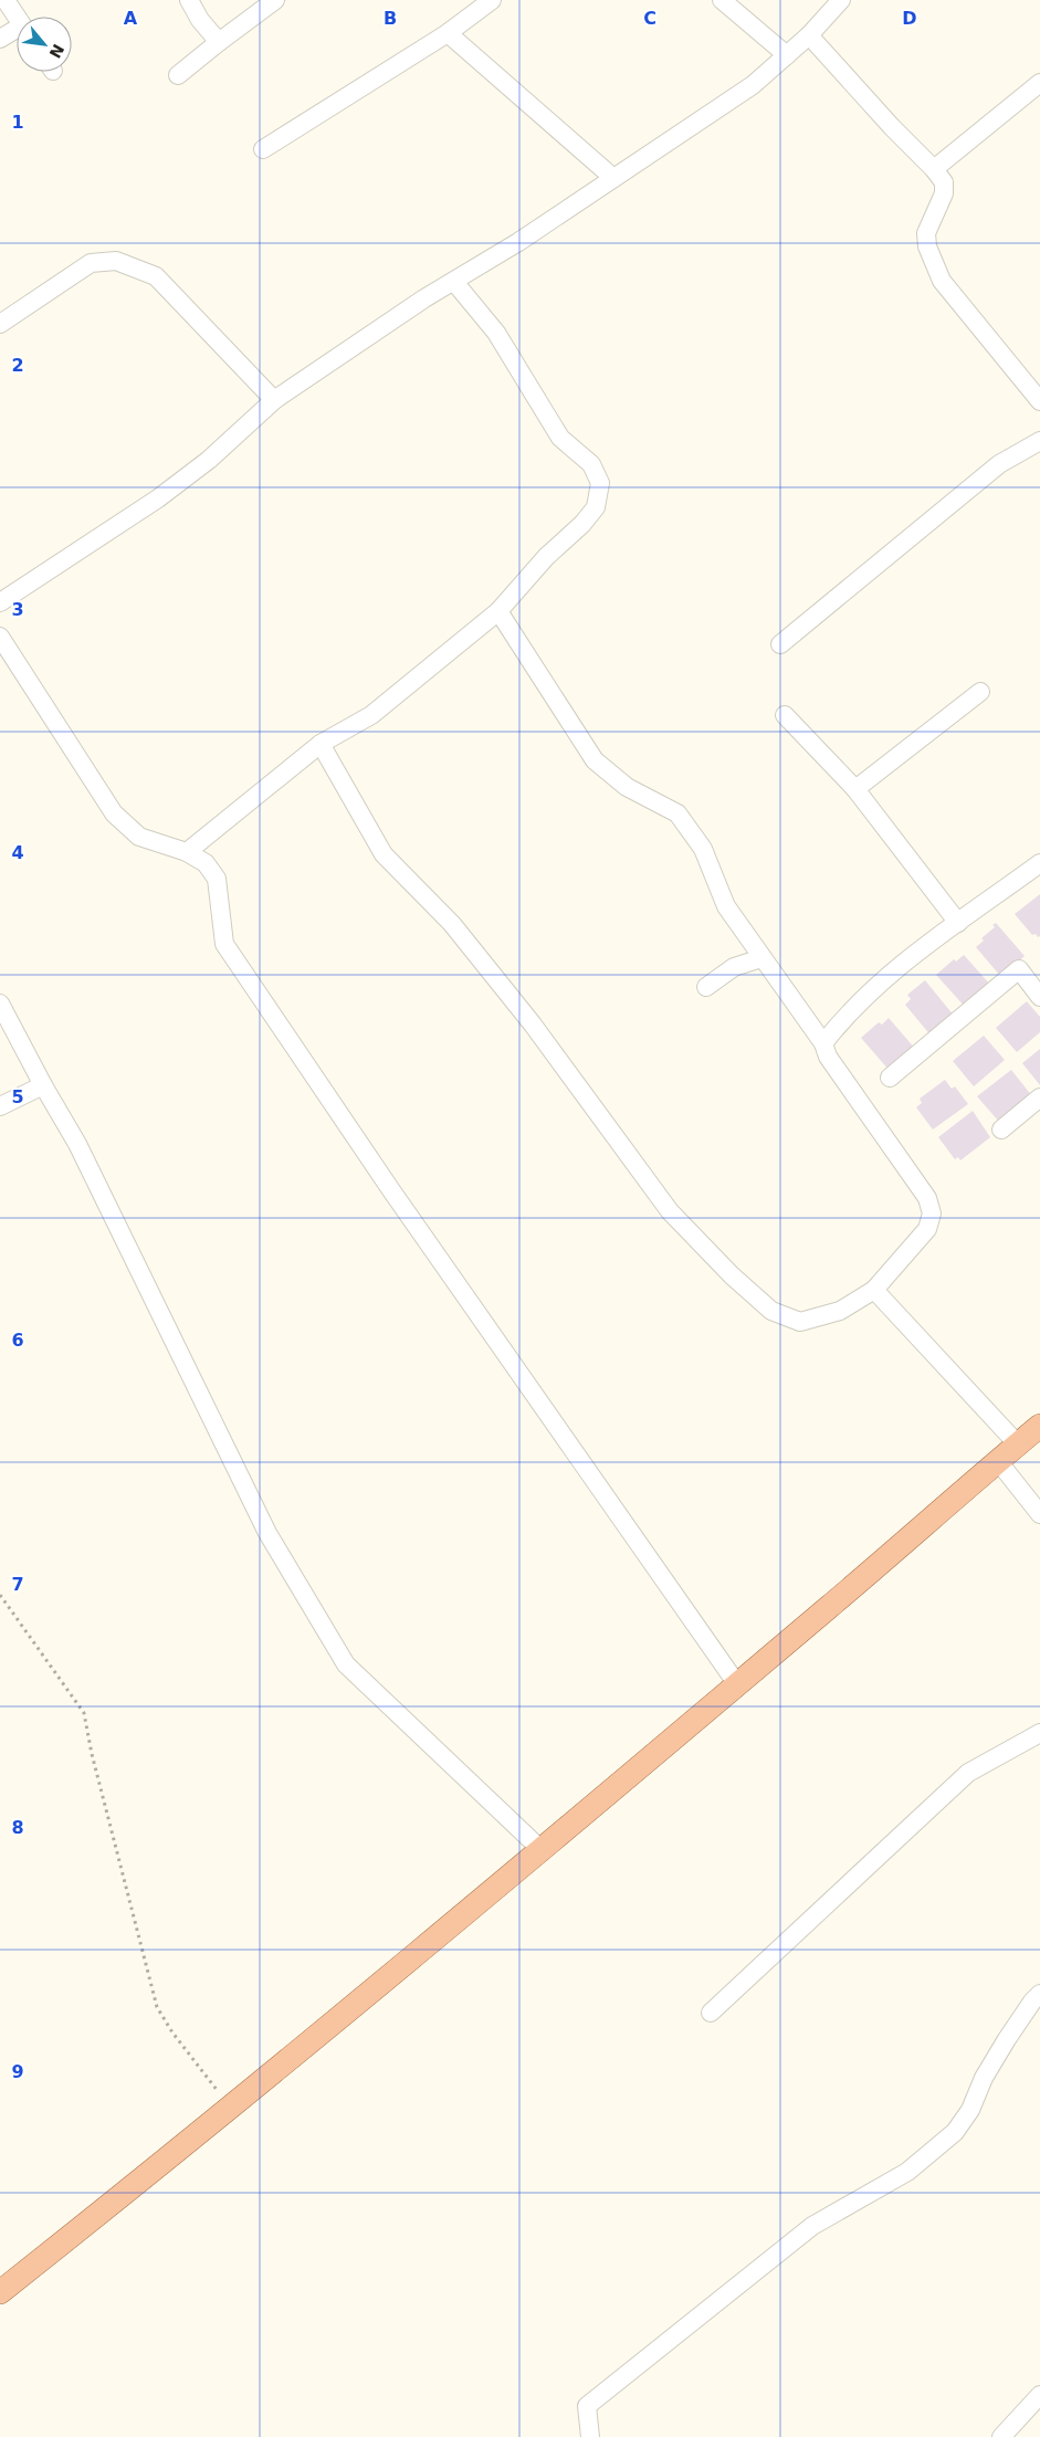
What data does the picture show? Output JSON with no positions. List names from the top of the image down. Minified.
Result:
{"north":"bottom right","grid":{"columns":["A","B","C","D"],"rows":["1","2","3","4","5","6","7","8","9"]}}
